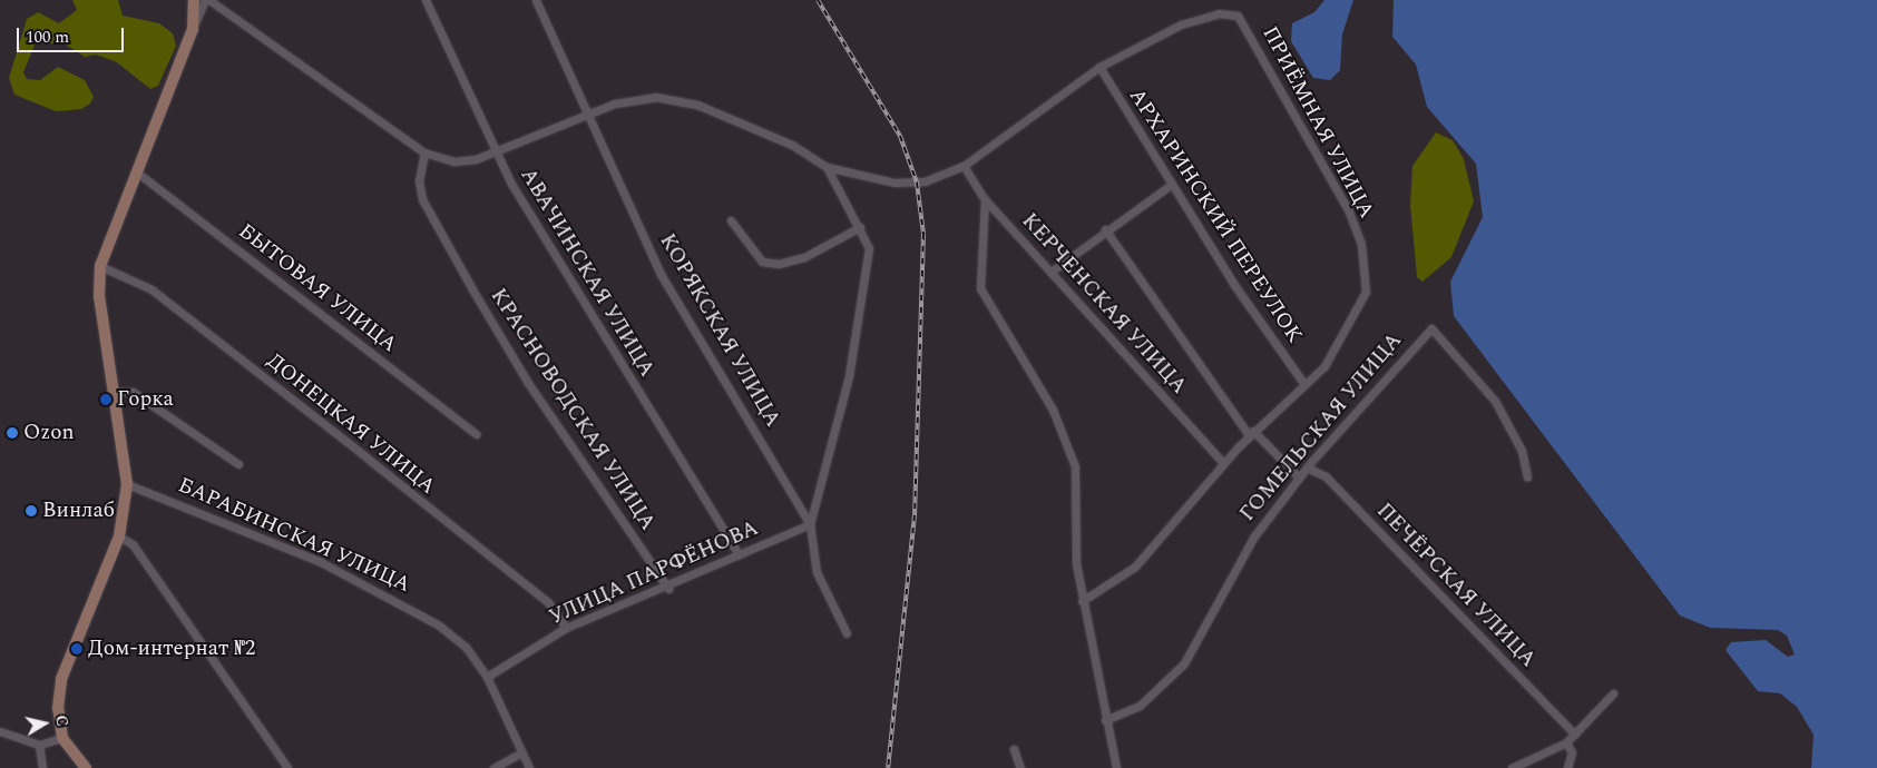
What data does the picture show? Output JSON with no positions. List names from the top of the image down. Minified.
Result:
{"streets":{"street":["ПРИЁМНАЯ УЛИЦА","АРХАРИНСКИЙ ПЕРЕУЛОК","АВАЧИНСКАЯ УЛИЦА","БЫТОВАЯ УЛИЦА","КЕРЧЕНСКАЯ УЛИЦА","КОРЯКСКАЯ УЛИЦА","КРАСНОВОДСКАЯ УЛИЦА","ДОНЕЦКАЯ УЛИЦА","ГОМЕЛЬСКАЯ УЛИЦА","БАРАБИНСКАЯ УЛИЦА","УЛИЦА ПАРФЁНОВА","ПЕЧЁРСКАЯ УЛИЦА"]},"crossings":[["ПРИЁМНАЯ УЛИЦА","АРХАРИНСКИЙ ПЕРЕУЛОК"],["АВАЧИНСКАЯ УЛИЦА","УЛИЦА ПАРФЁНОВА"],["КОРЯКСКАЯ УЛИЦА","УЛИЦА ПАРФЁНОВА"],["КРАСНОВОДСКАЯ УЛИЦА","УЛИЦА ПАРФЁНОВА"],["ДОНЕЦКАЯ УЛИЦА","УЛИЦА ПАРФЁНОВА"],["ГОМЕЛЬСКАЯ УЛИЦА","ПЕЧЁРСКАЯ УЛИЦА"],["БАРАБИНСКАЯ УЛИЦА","УЛИЦА ПАРФЁНОВА"]],"places":["Горка","Ozon","Винлаб","Дом-интернат №2"],"scale_bar":"100 m","north":"right"}
